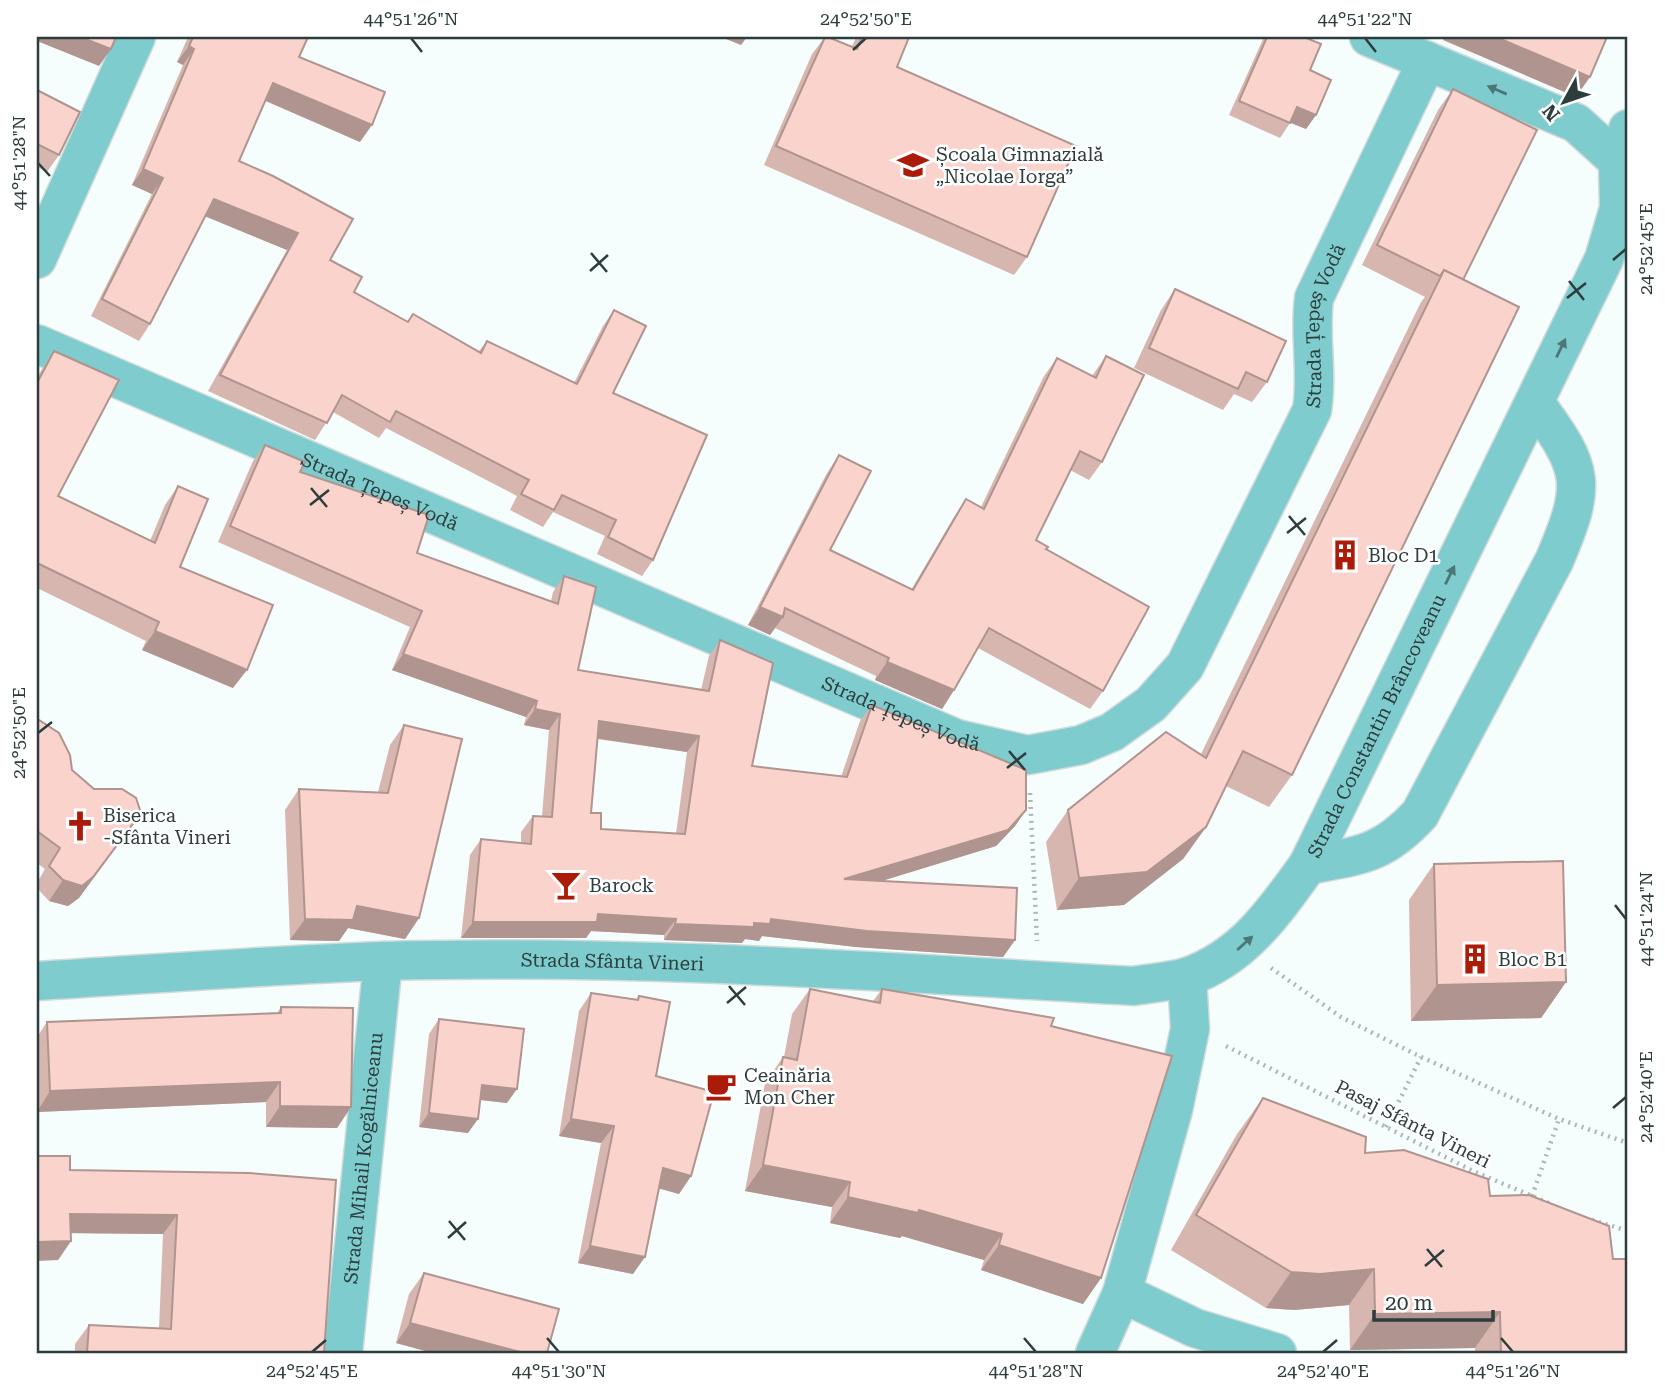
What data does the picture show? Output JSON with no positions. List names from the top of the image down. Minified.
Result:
{"streets":{"street":["Strada Țepeș Vodă","Strada Constantin Brâncoveanu","Strada Sfânta Vineri","Strada Mihail Kogălniceanu"],"path":["Pasaj Sfânta Vineri"]},"crossings":[["Strada Constantin Brâncoveanu","Strada Sfânta Vineri"],["Strada Sfânta Vineri","Strada Mihail Kogălniceanu"]],"one_way":["Strada Constantin Brâncoveanu"],"places":{"school or university":["Școala Gimnazială „Nicolae Iorga”"],"building":["Bloc D1","Bloc B1"],"church":["Biserica -Sfânta Vineri"],"bar":["Barock"],"cafe":["Ceainăria Mon Cher"]},"scale_bar":"20 m","north":"bottom left","coordinates":["44°51'26\"N","24°52'50\"E","44°51'22\"N","44°51'28\"N","24°52'45\"E","44°51'24\"N","24°52'40\"E","44°51'30\"N"]}
